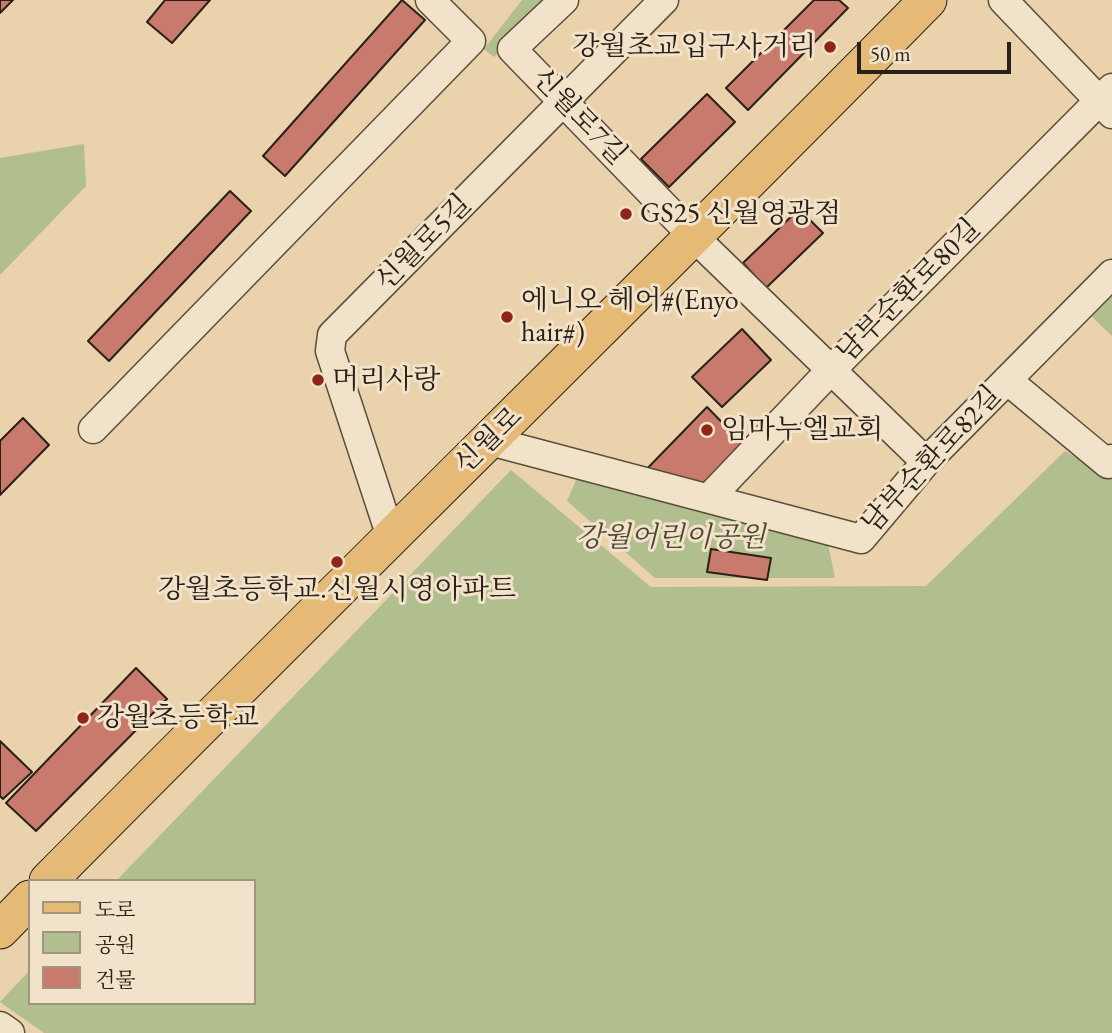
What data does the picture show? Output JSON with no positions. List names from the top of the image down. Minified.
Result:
{"streets":{"main road":["신월로"],"street":["신월로7길","신월로5길","남부순환로80길","남부순환로82길"]},"crossings":[["신월로7길","신월로5길"],["신월로7길","남부순환로80길"],["신월로7길","신월로"],["신월로7길","남부순환로82길"],["신월로5길","신월로"],["남부순환로80길","남부순환로82길"],["신월로","남부순환로82길"]],"parks":["강월어린이공원"],"places":["강월초교입구사거리","GS25 신월영광점","에니오 헤어#(Enyo hair#)","머리사랑","임마누엘교회","강월초등학교.신월시영아파트","강월초등학교"],"legend":["도로","공원","건물"],"scale_bar":"50 m"}
